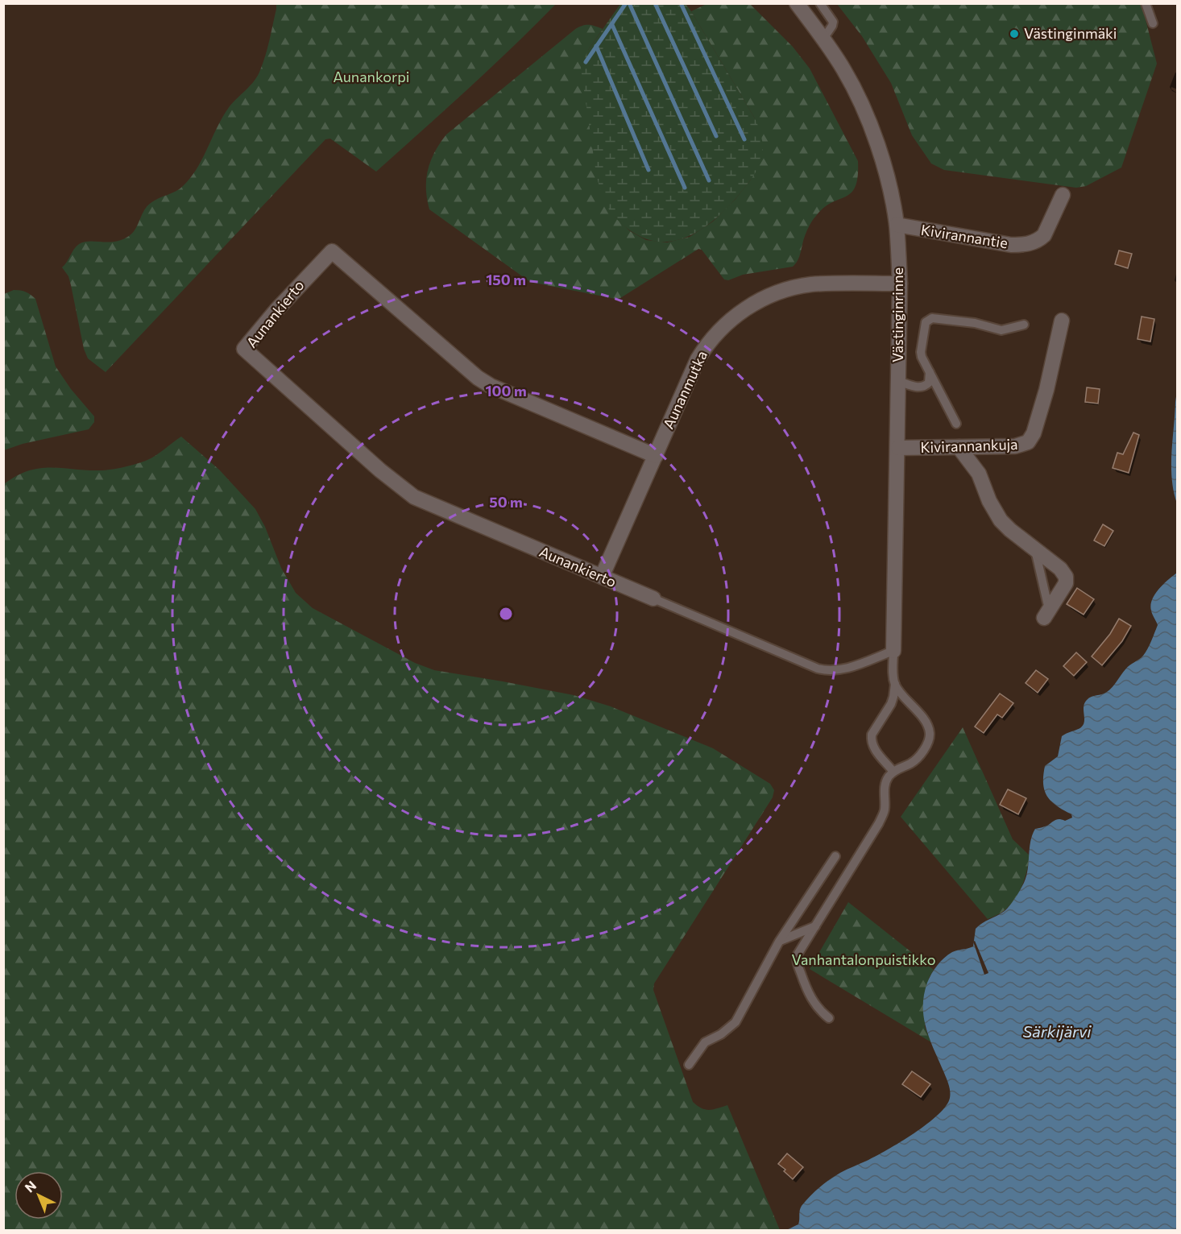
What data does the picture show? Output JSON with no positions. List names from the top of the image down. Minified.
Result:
{"streets":{"street":["Kivirannantie","Aunankierto","Västinginrinne","Aunanmutka","Kivirannankuja"]},"crossings":[["Kivirannantie","Västinginrinne"],["Aunankierto","Aunanmutka"],["Västinginrinne","Aunanmutka"],["Västinginrinne","Kivirannankuja"]],"water":["Särkijärvi"],"parks":["Aunankorpi","Vanhantalonpuistikko"],"places":["Västinginmäki"],"north":"top left","rings":["150 m","100 m","50 m"]}
